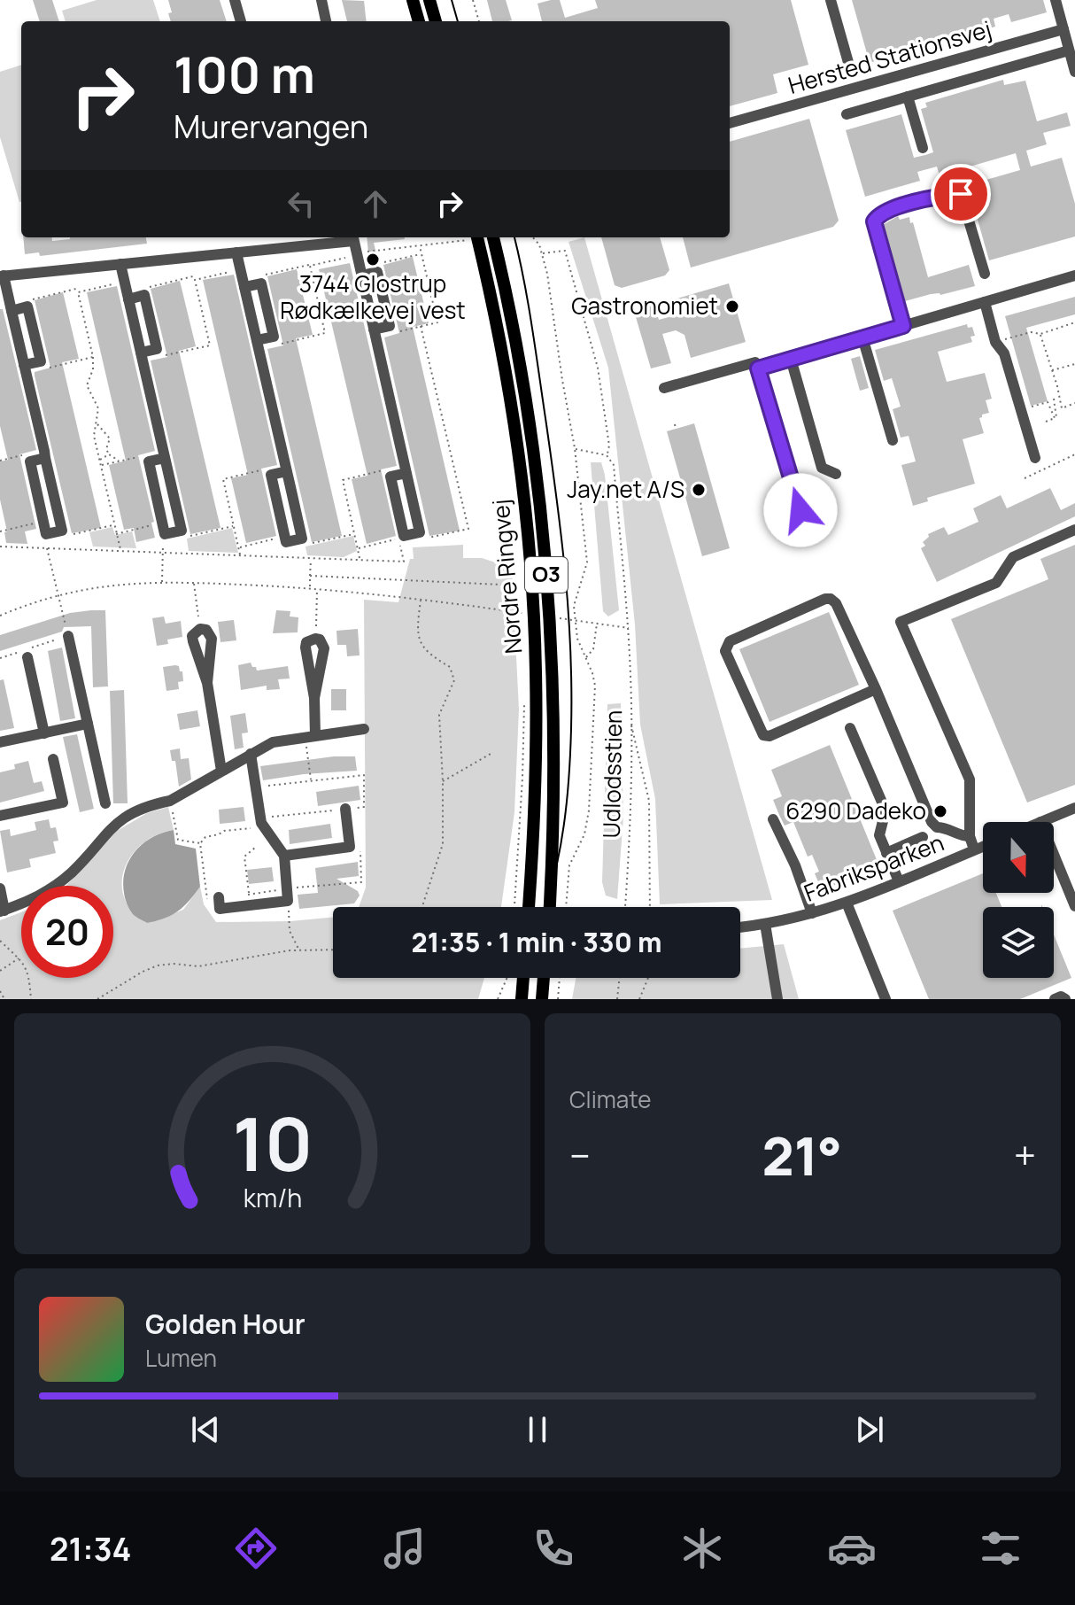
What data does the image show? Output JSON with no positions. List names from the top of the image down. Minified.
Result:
{"streets":{"main road":["O3","Nordre Ringvej"],"street":["Hersted Stationsvej","Fabriksparken"],"path":["Udlodsstien"]},"places":["3744 Glostrup Rødkælkevej vest","Gastronomiet","Jay.net A/S","6290 Dadeko"],"north":"bottom","page":{"turn":["100 m","Murervangen"],"limit":"20","trip":"21:35 · 1 min · 330 m","tile":"Climate","heat":["−","21°","+"],"song":["Golden Hour","Lumen"],"tabs":"21:34","gauge":["10","km/h"]}}
